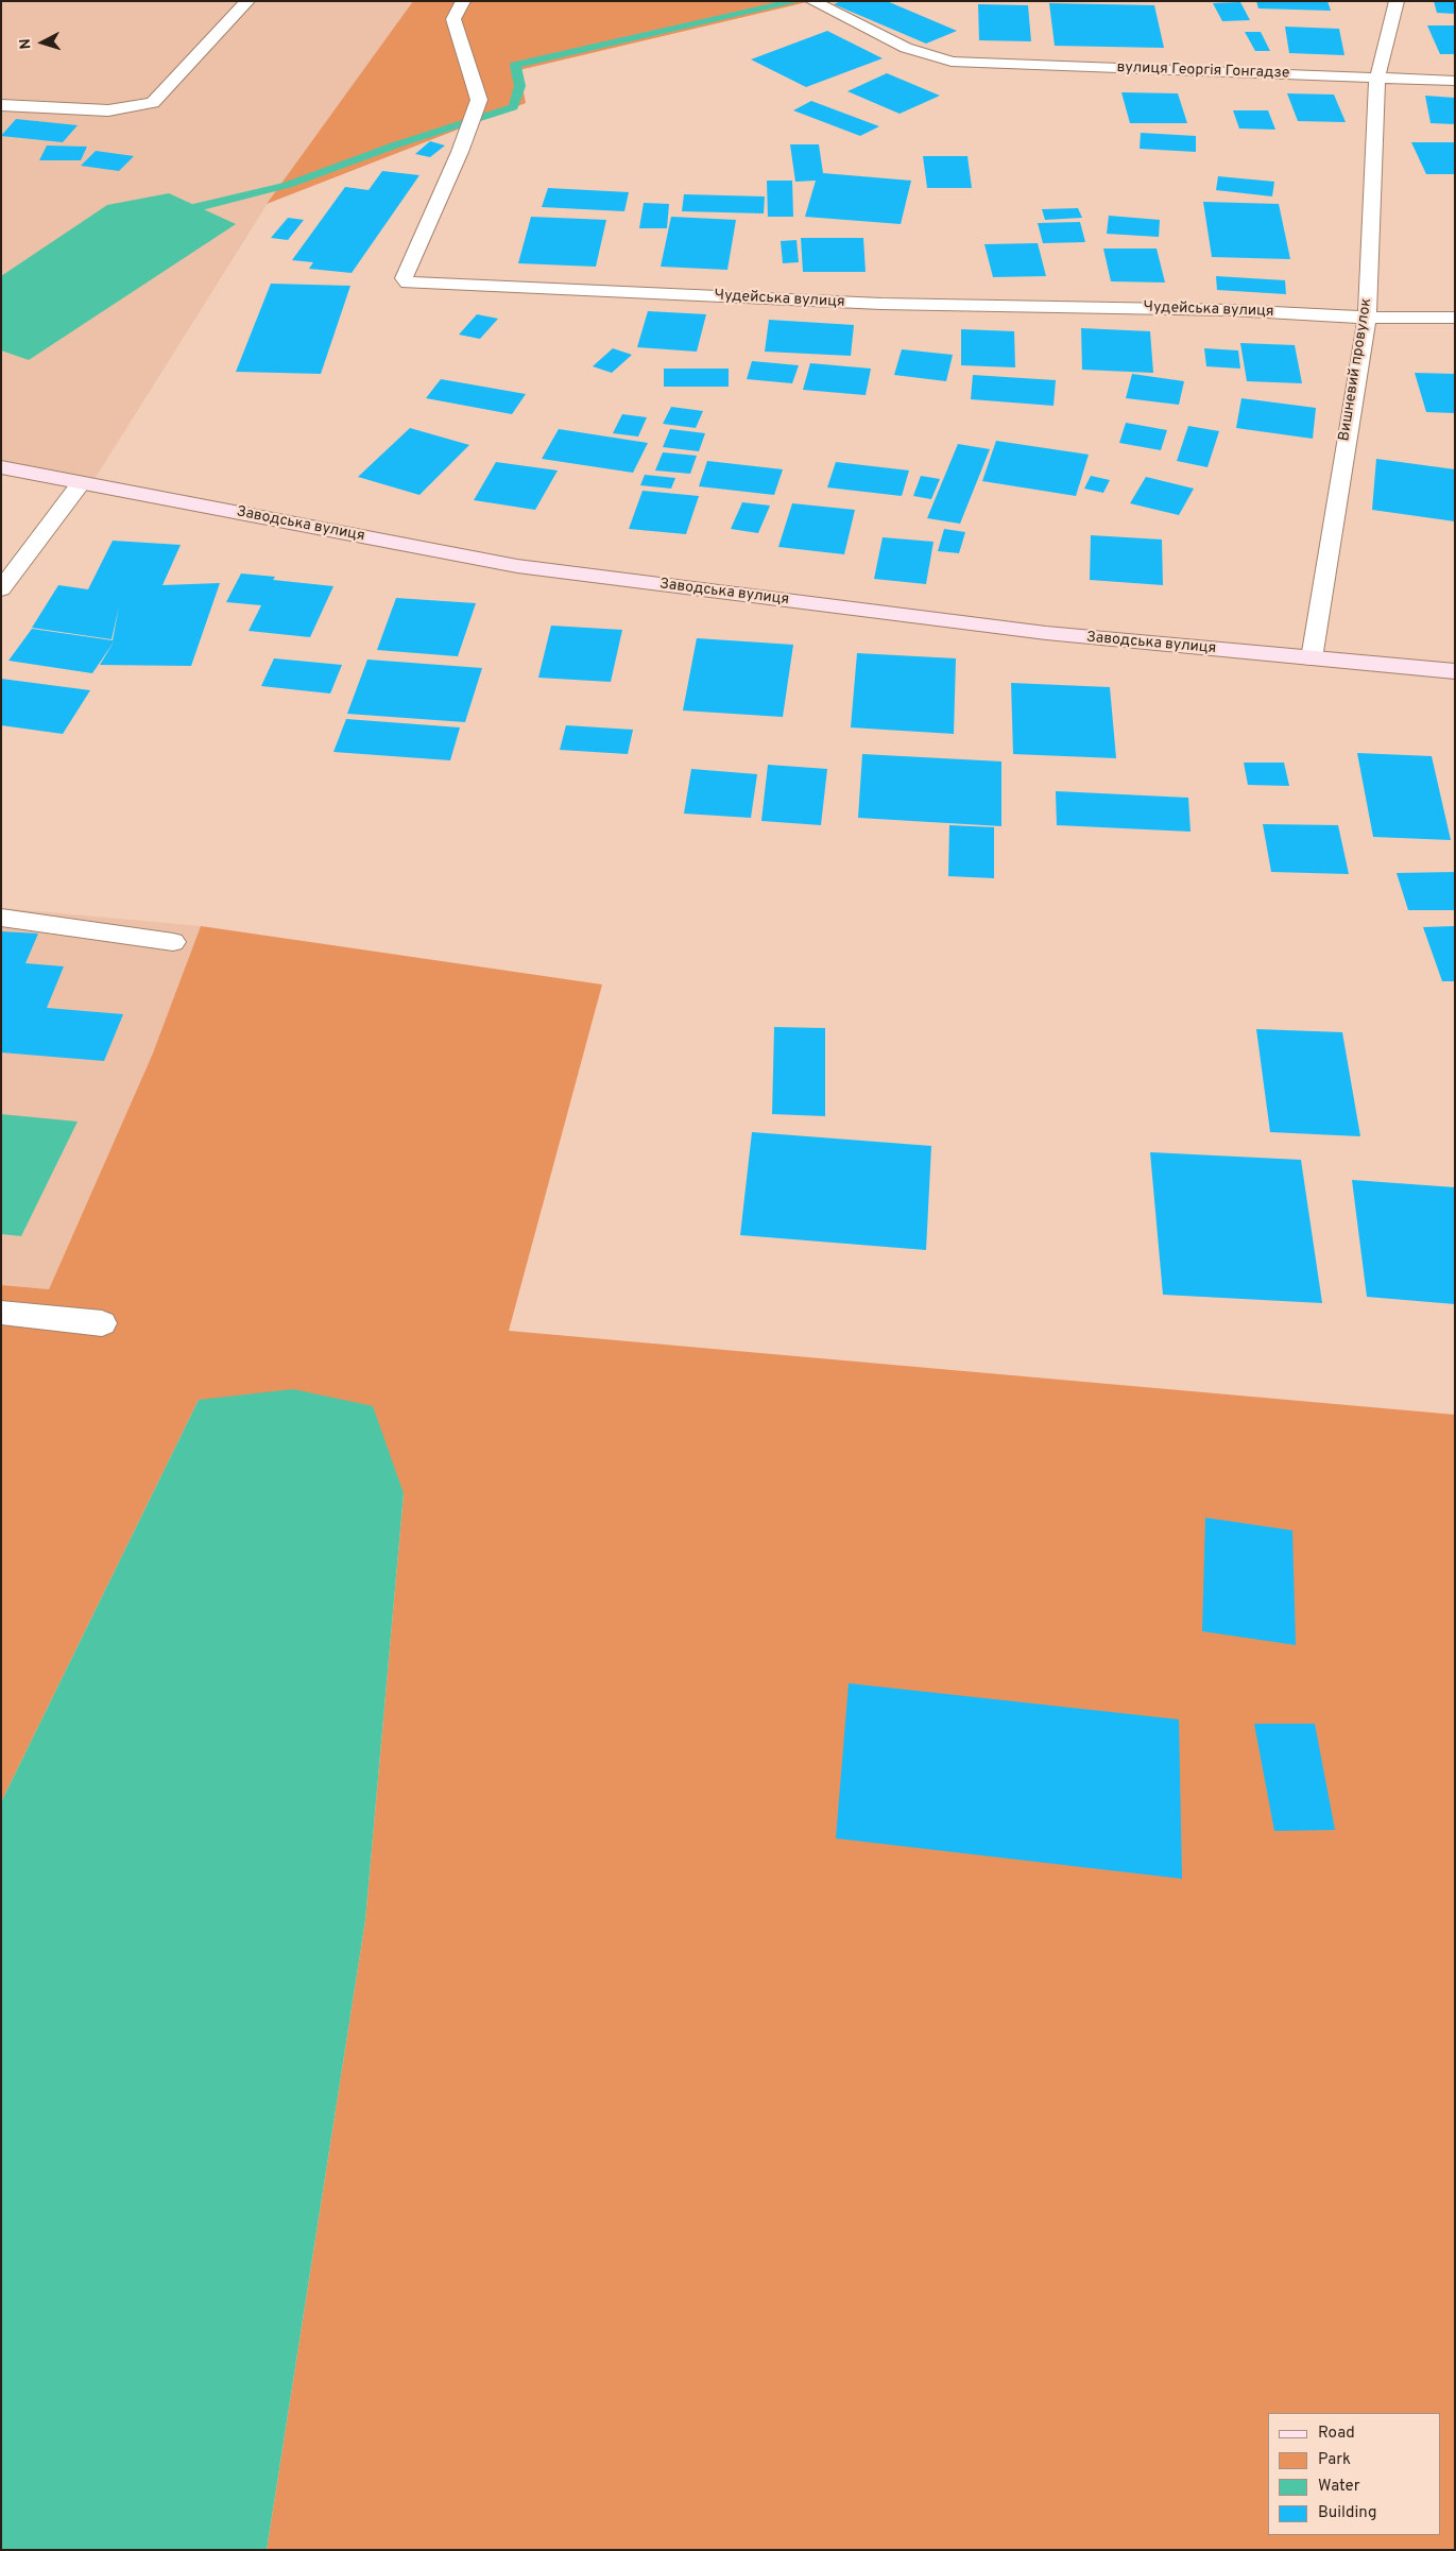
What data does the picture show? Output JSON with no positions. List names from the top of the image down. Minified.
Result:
{"streets":{"main road":["Заводська вулиця"],"street":["вулиця Георгія Гонгадзе","Чудейська вулиця","Вишневий провулок"]},"crossings":[["вулиця Георгія Гонгадзе","Вишневий провулок"],["Чудейська вулиця","Вишневий провулок"],["Вишневий провулок","Заводська вулиця"]],"legend":["Road","Park","Water","Building"],"north":"left"}
